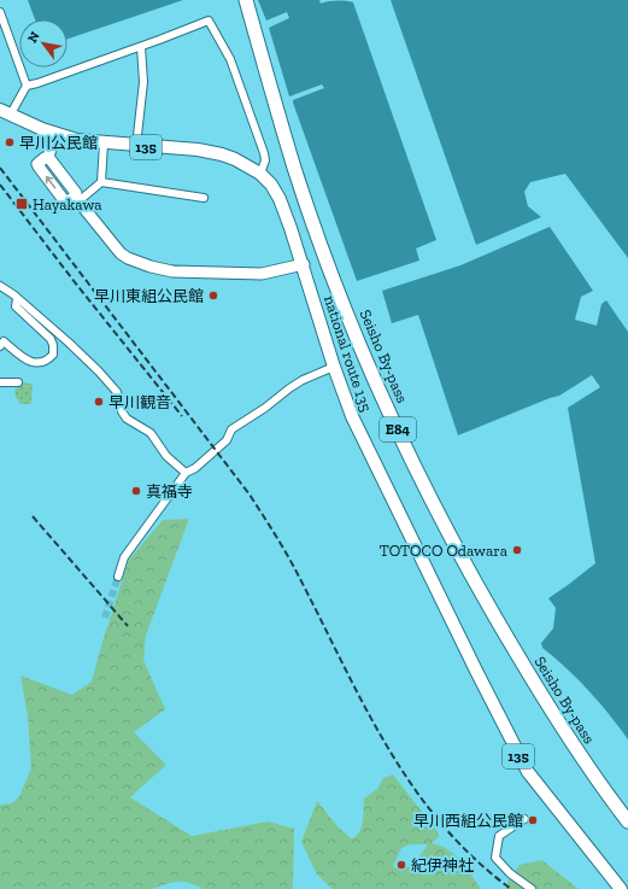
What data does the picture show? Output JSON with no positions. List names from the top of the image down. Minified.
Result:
{"streets":{"highway":["135","national route 135","Seisho By-pass","E84"]},"places":{"other":["早川公民館","早川東組公民館","早川観音","真福寺","TOTOCO Odawara","早川西組公民館","紀伊神社"],"transit":["Hayakawa"]},"north":"top left"}
